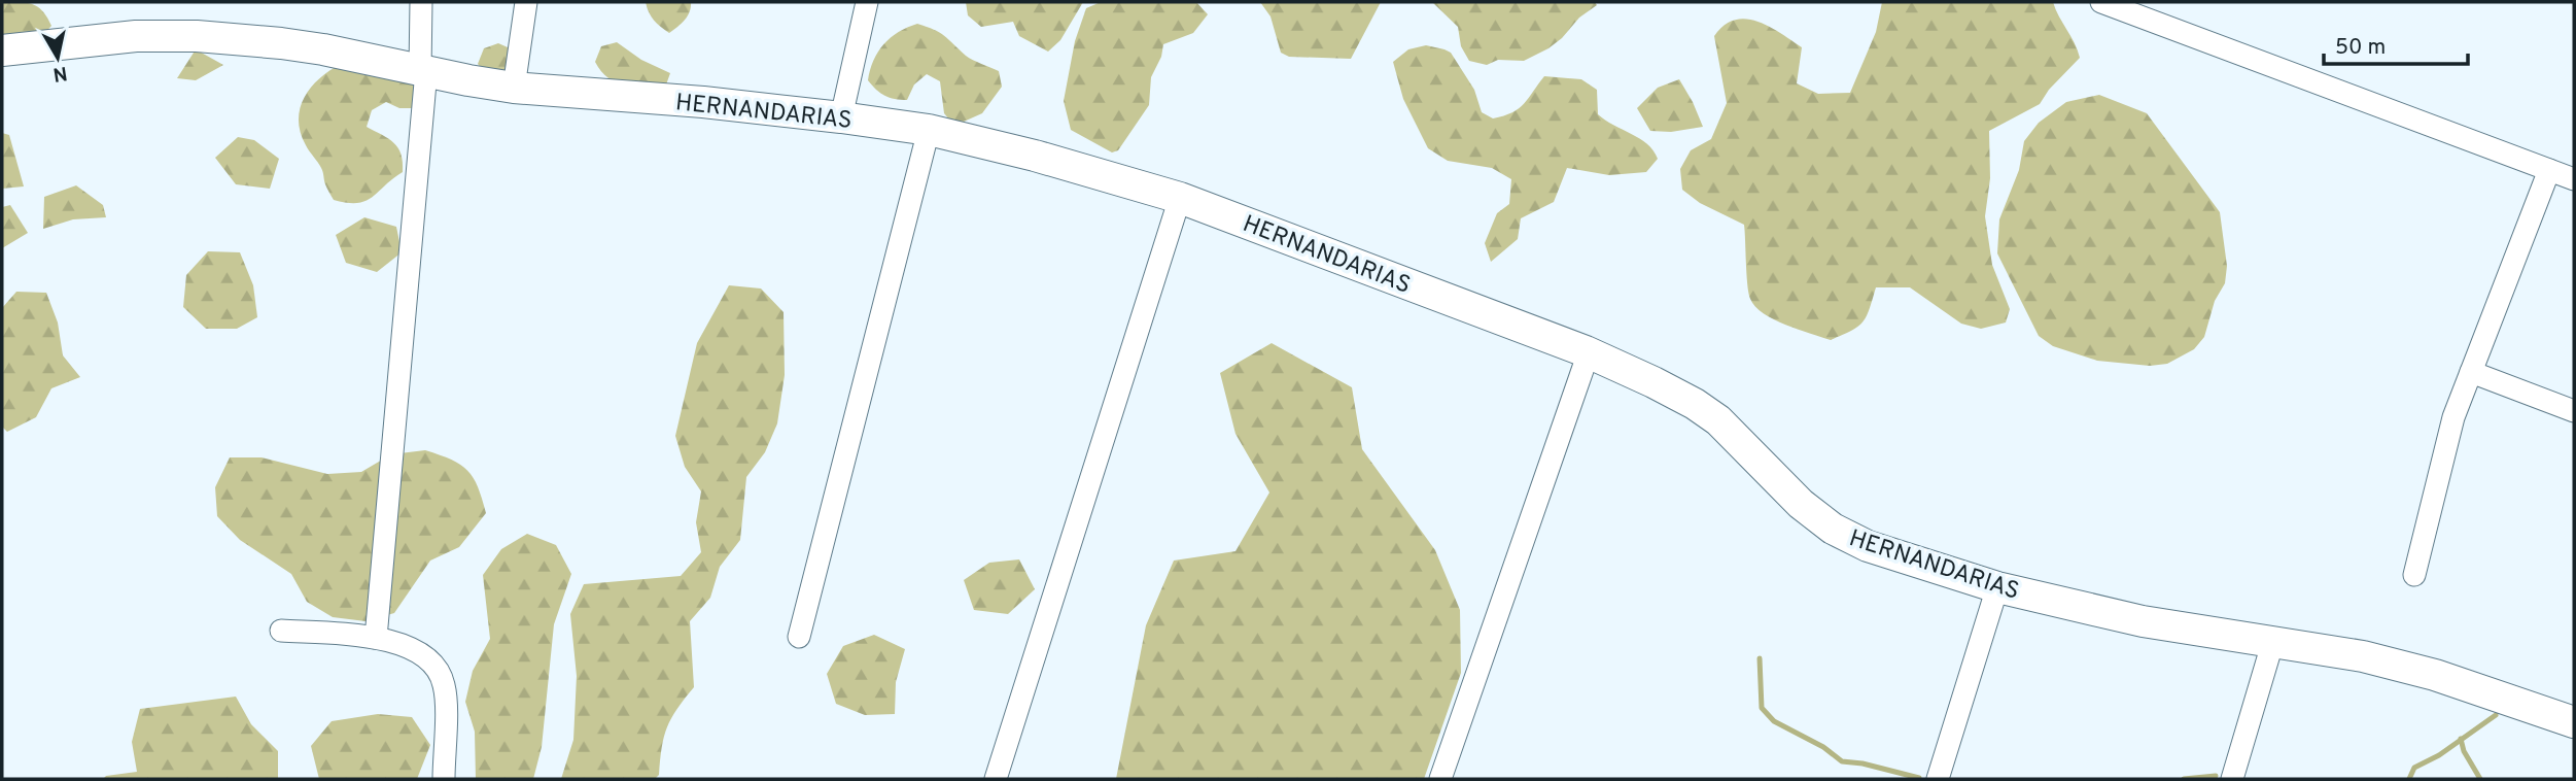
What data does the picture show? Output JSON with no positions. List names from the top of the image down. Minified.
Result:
{"streets":{"street":["HERNANDARIAS"]},"scale_bar":"50 m","north":"bottom"}
